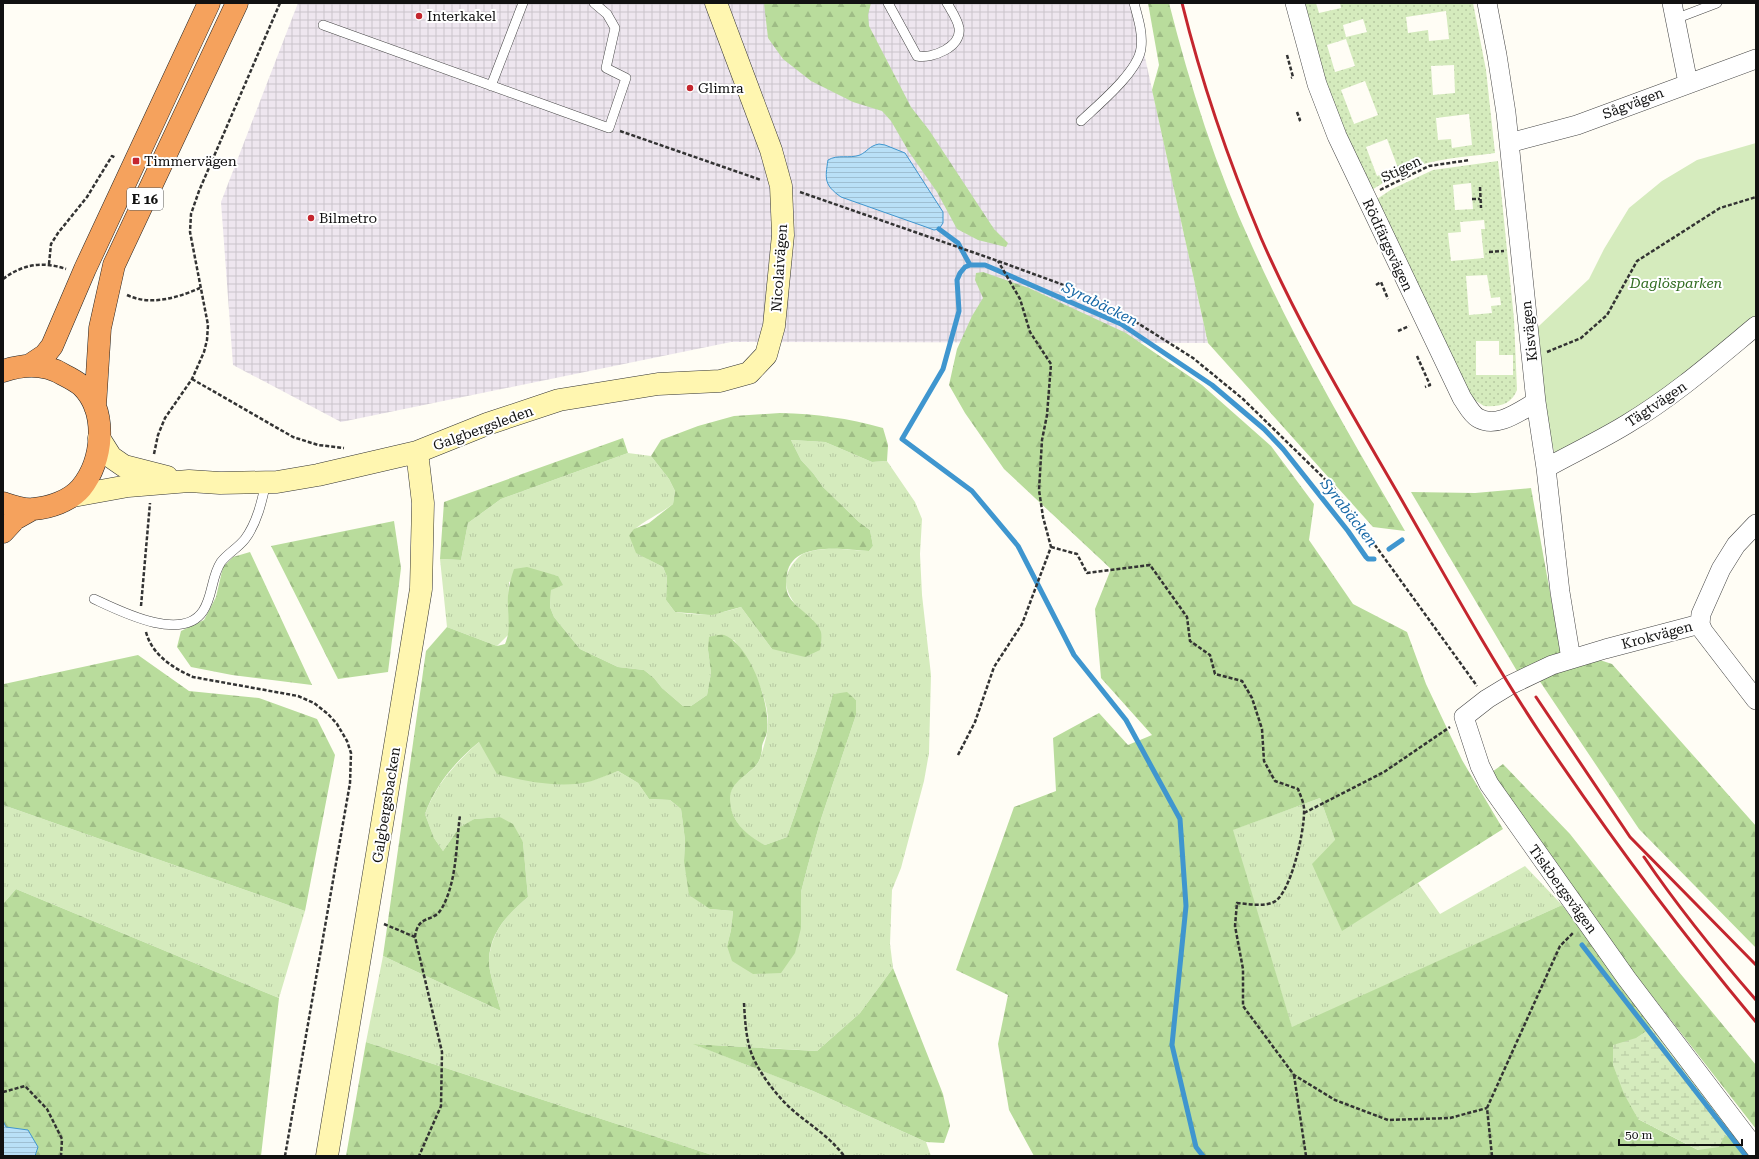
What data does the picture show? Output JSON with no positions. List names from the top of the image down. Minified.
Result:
{"streets":{"highway":["E 16"],"street":["Sågvägen","Rödfärgsvägen","Nicolaivägen","Kisvägen","Tägtvägen","Galgbergsleden","Krokvägen","Galgbergsbacken","Tiskbergsvägen"],"path":["Stigen"]},"crossings":[["Sågvägen","Kisvägen"],["Stigen","Rödfärgsvägen"],["E 16","Galgbergsleden"],["Rödfärgsvägen","Kisvägen"],["Nicolaivägen","Galgbergsleden"],["Kisvägen","Tägtvägen"],["Kisvägen","Krokvägen"],["Galgbergsleden","Galgbergsbacken"]],"water":["Syrabäcken"],"parks":["Daglösparken"],"places":{"other":["Interkakel","Glimra","Bilmetro"],"transit":["Timmervägen"]},"scale_bar":"50 m"}
